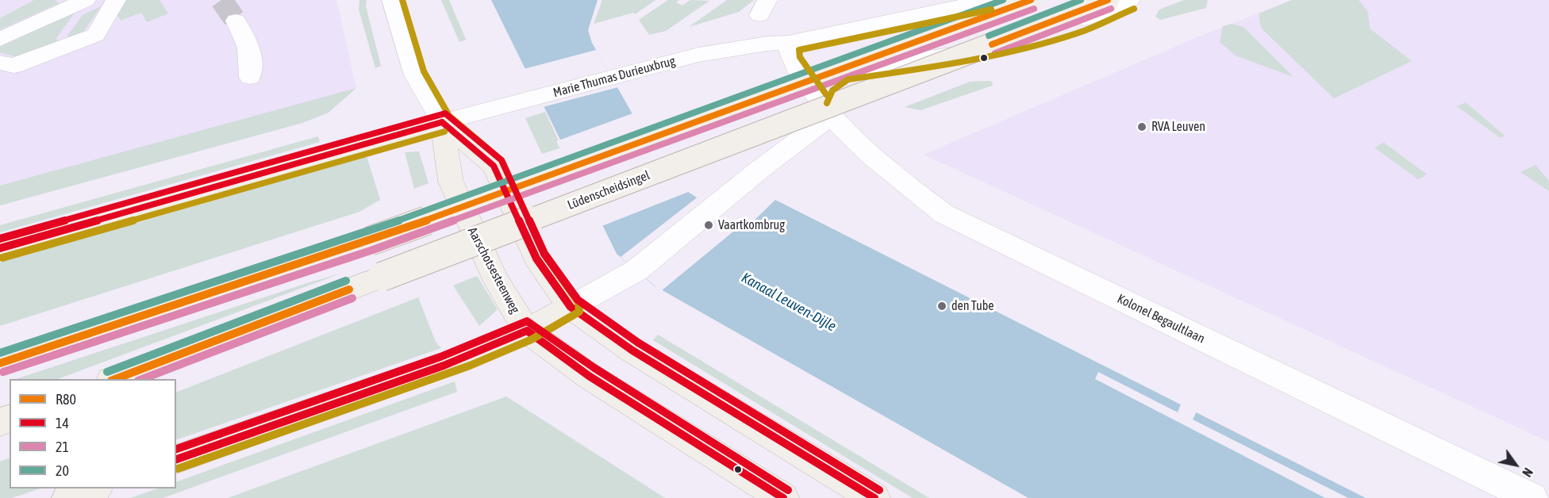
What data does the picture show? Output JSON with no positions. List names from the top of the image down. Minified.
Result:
{"streets":{"main road":["Lüdenscheidsingel","Aarschotsesteenweg"],"street":["Marie Thumas Durieuxbrug","Kolonel Begaultlaan"]},"crossings":[["Marie Thumas Durieuxbrug","Aarschotsesteenweg"],["Marie Thumas Durieuxbrug","Kolonel Begaultlaan"]],"water":["Kanaal Leuven-Dijle"],"places":["RVA Leuven","Vaartkombrug","den Tube"],"lines":["transit line R80","transit line 20","transit line 21","transit line 14"],"legend":["R80","14","21","20"],"north":"bottom right"}
